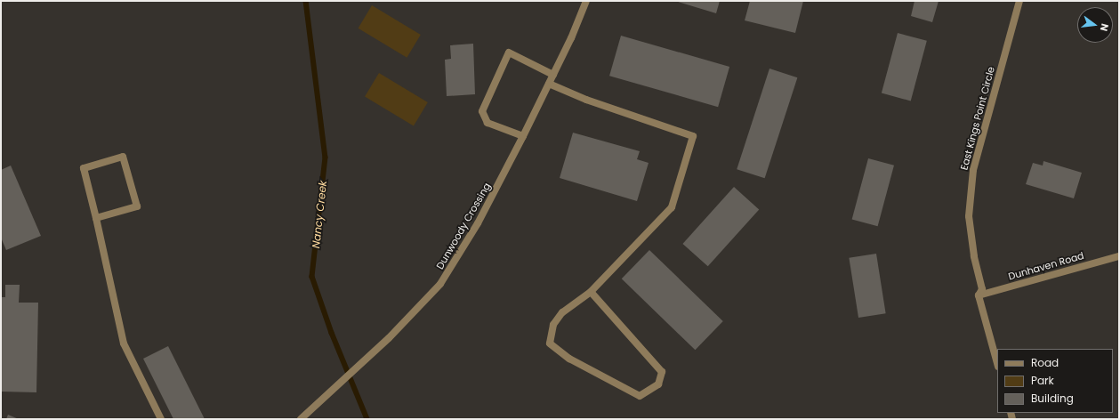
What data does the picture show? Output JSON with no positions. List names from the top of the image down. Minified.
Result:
{"streets":{"street":["East Kings Point Circle","Dunwoody Crossing","Dunhaven Road"]},"crossings":[["East Kings Point Circle","Dunhaven Road"]],"water":["Nancy Creek"],"legend":["Road","Park","Building"],"north":"right"}
